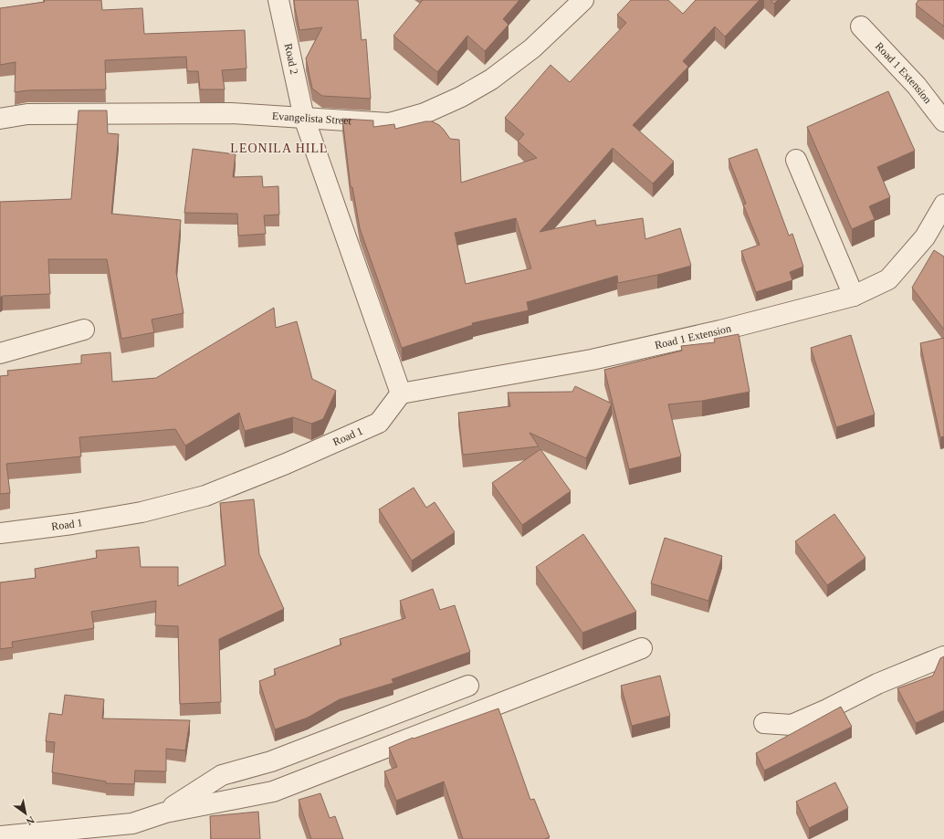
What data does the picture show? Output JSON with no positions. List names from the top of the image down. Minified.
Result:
{"streets":{"street":["Road 2","Road 1 Extension","Evangelista Street","Road 1"]},"crossings":[["Road 2","Evangelista Street"],["Road 1 Extension","Road 1"]],"districts":["LEONILA HILL"],"north":"bottom right"}
